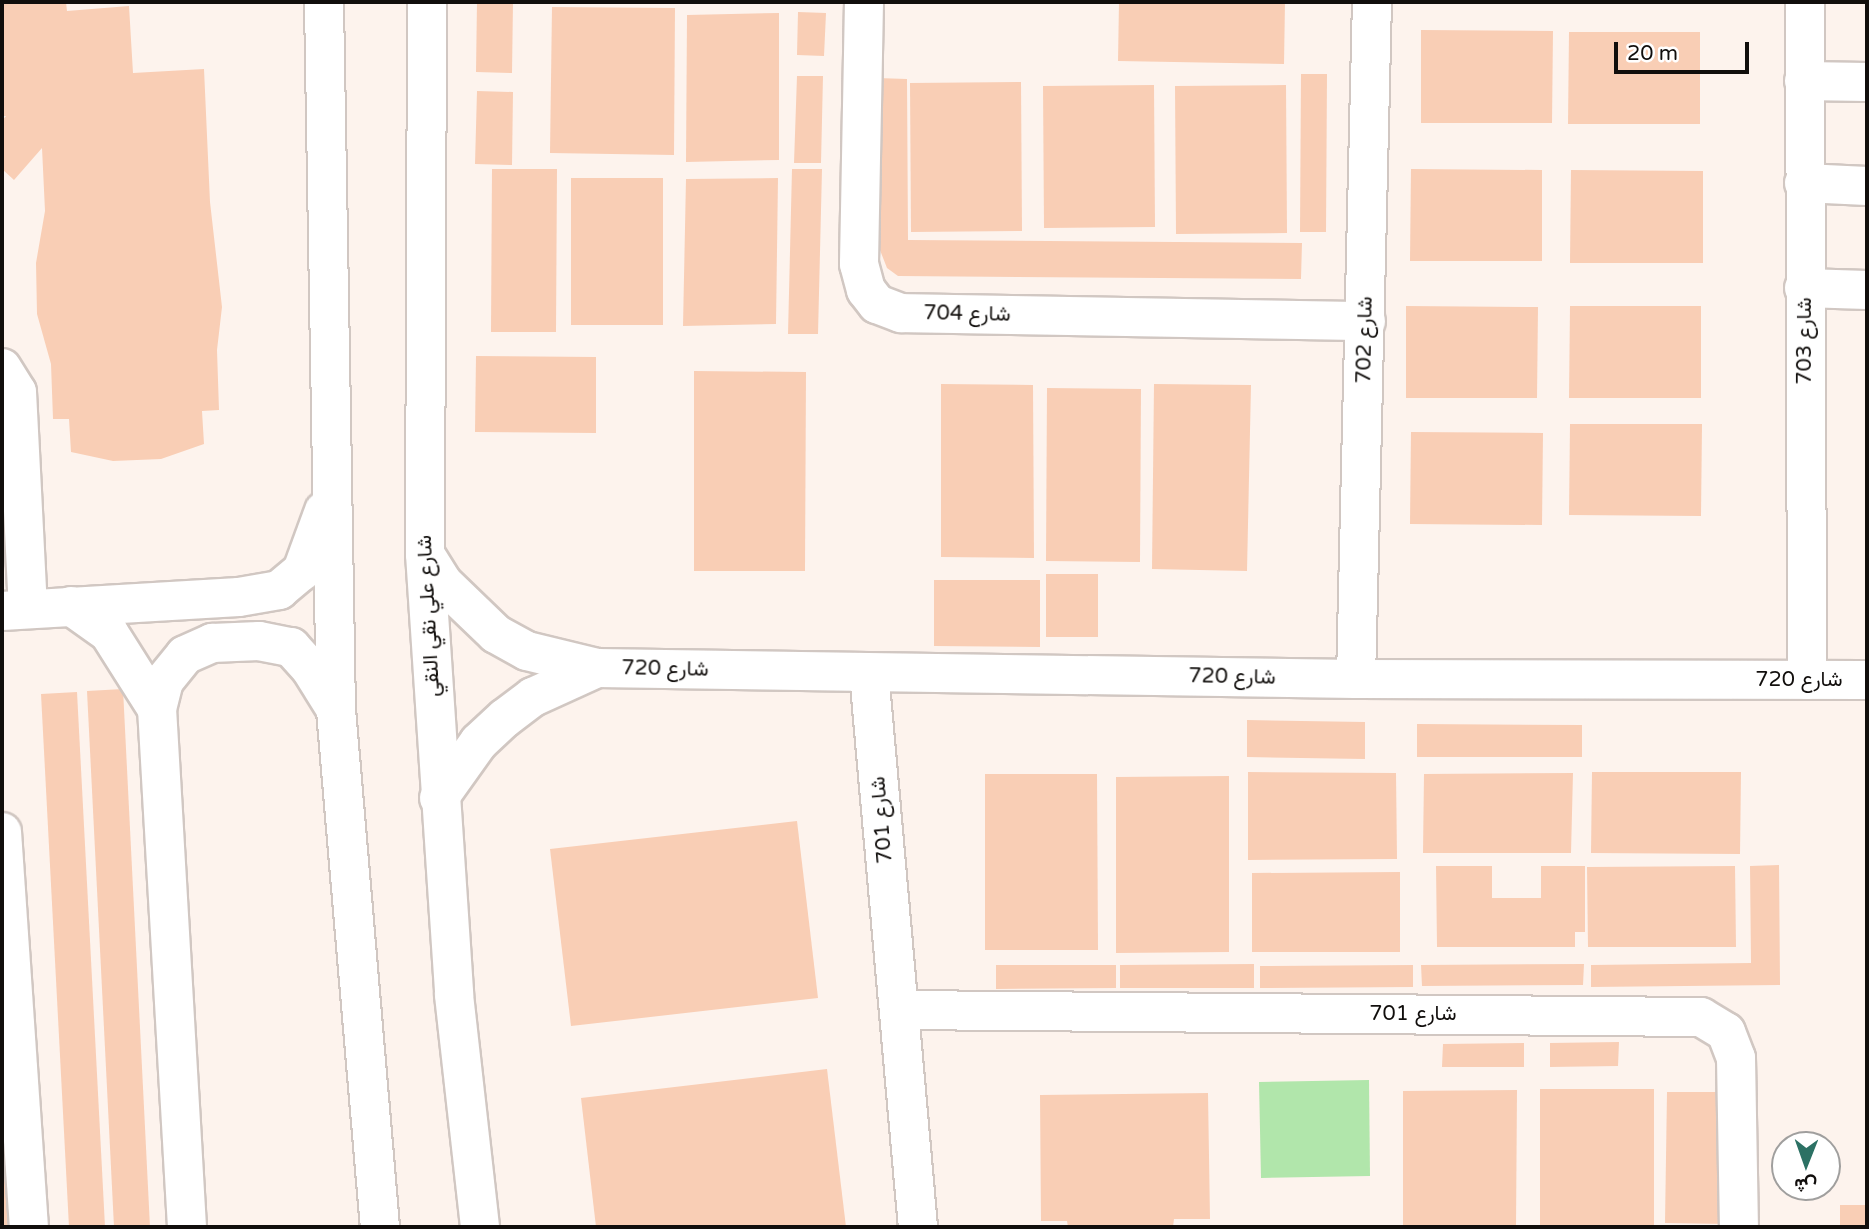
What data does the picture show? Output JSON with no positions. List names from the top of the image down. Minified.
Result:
{"streets":{"street":["شارع 704","شارع 702","شارع 703","شارع علي نقي النقي","شارع 720","شارع 701"]},"crossings":[["شارع 704","شارع 702"],["شارع 702","شارع 720"],["شارع 703","شارع 720"],["شارع علي نقي النقي","شارع 720"],["شارع 720","شارع 701"]],"scale_bar":"20 m","north":"bottom"}
